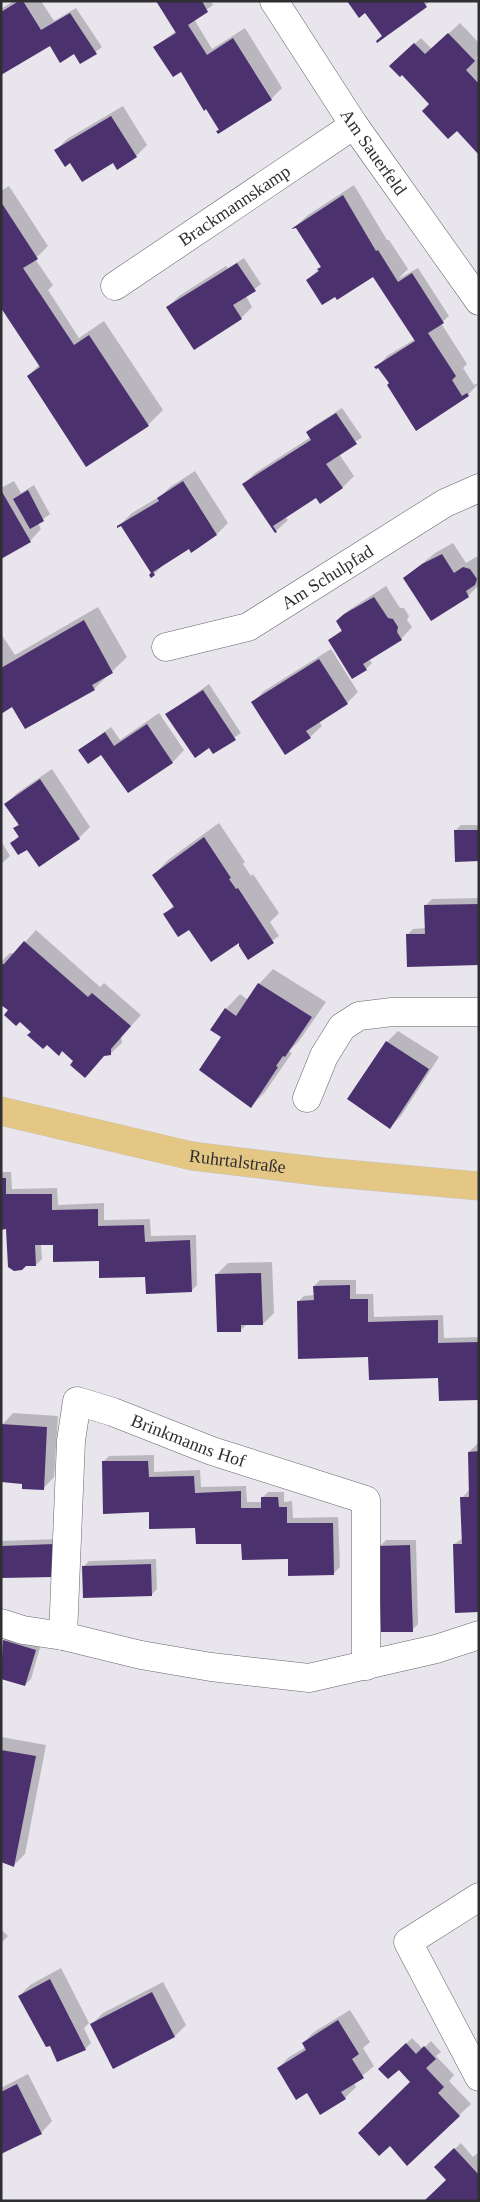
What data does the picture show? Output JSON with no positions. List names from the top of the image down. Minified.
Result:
{"streets":{"main road":["Ruhrtalstraße"],"street":["Am Sauerfeld","Brackmannskamp","Am Schulpfad","Brinkmanns Hof"]},"crossings":[["Am Sauerfeld","Brackmannskamp"]]}
